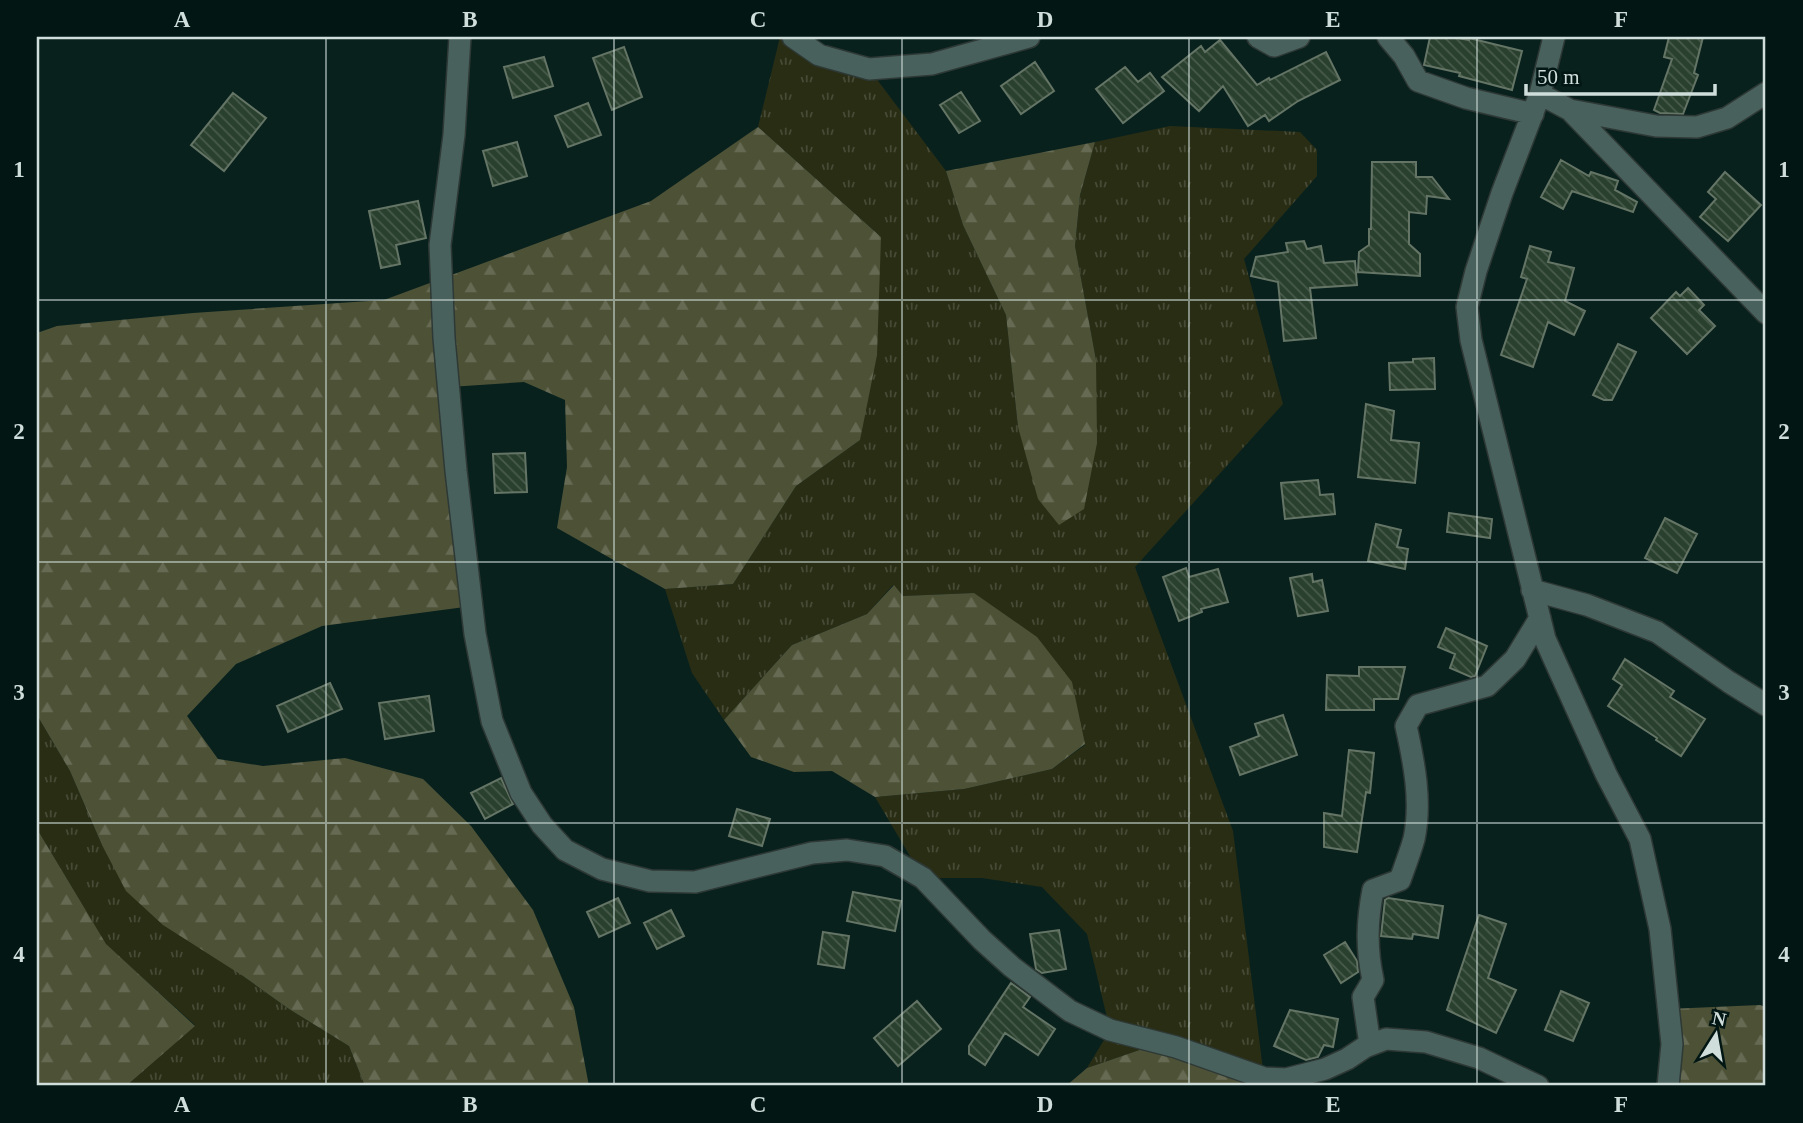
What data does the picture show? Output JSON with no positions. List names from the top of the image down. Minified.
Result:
{"scale_bar":"50 m","north":"top","grid":{"columns":["A","B","C","D","E","F"],"rows":["1","2","3","4"]}}
